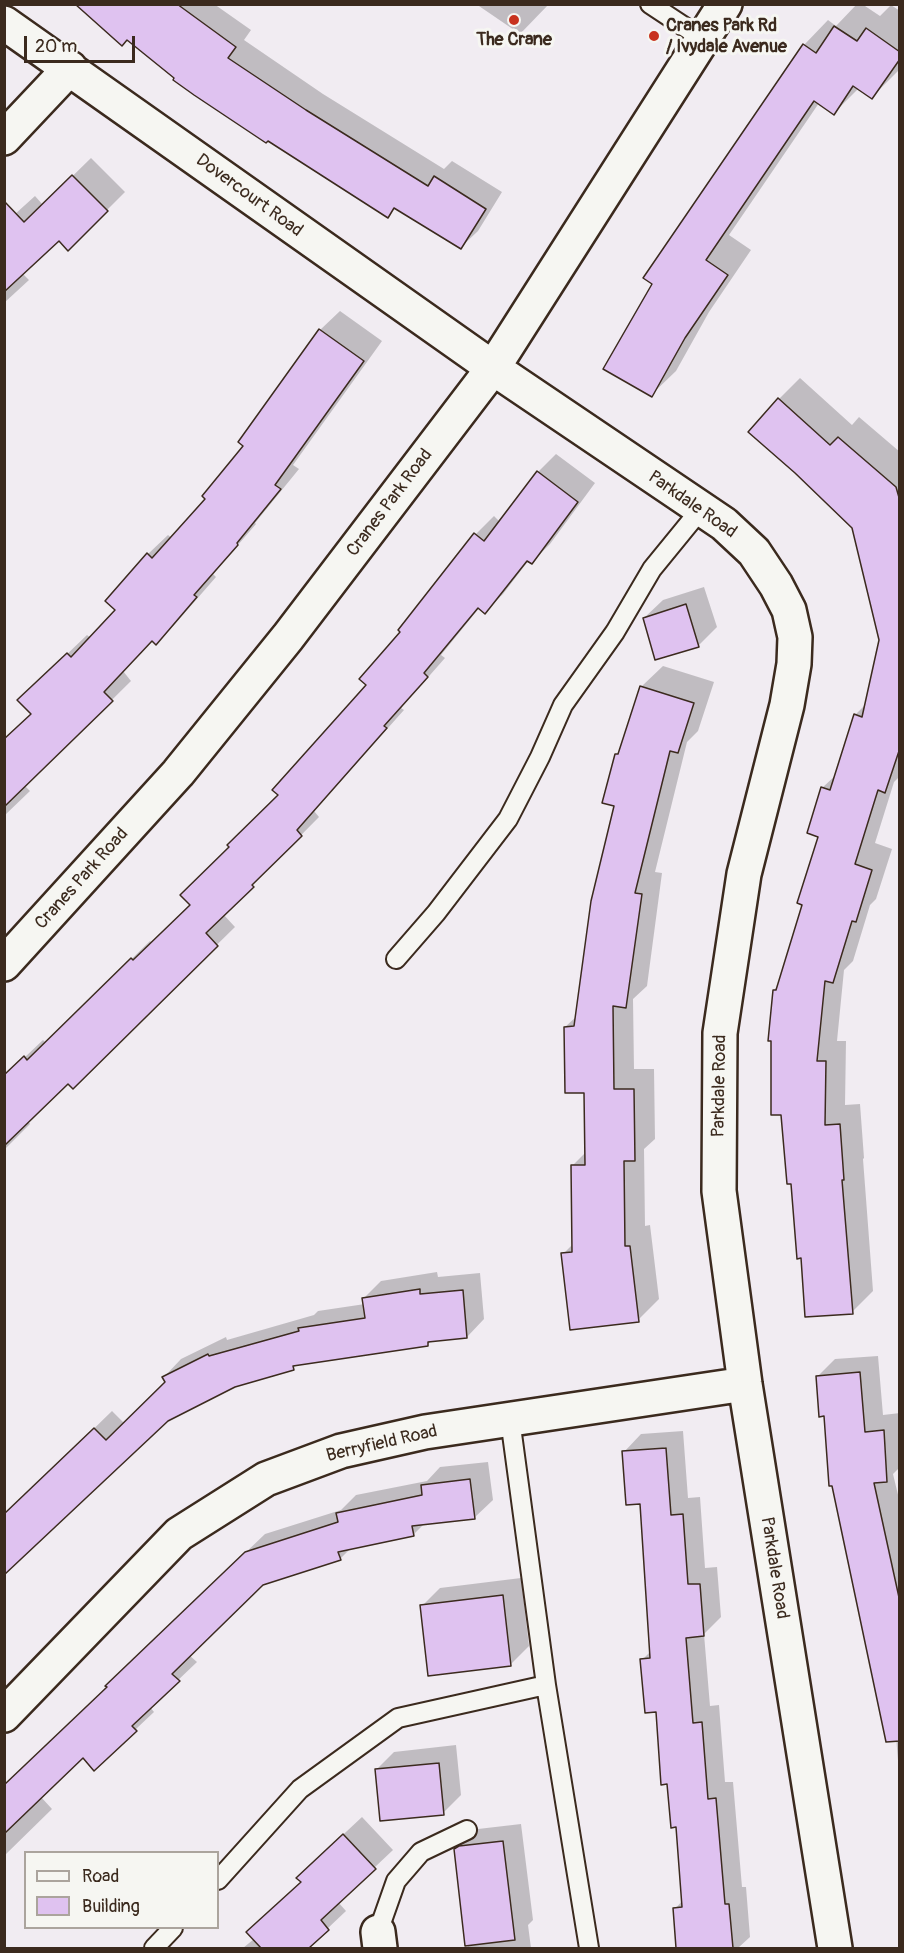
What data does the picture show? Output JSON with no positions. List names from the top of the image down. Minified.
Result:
{"streets":{"street":["Dovercourt Road","Cranes Park Road","Parkdale Road","Berryfield Road"]},"crossings":[["Dovercourt Road","Cranes Park Road"],["Dovercourt Road","Parkdale Road"],["Cranes Park Road","Parkdale Road"],["Parkdale Road","Berryfield Road"]],"places":["The Crane","Cranes Park Rd / Ivydale Avenue"],"legend":["Road","Building"],"scale_bar":"20 m"}
